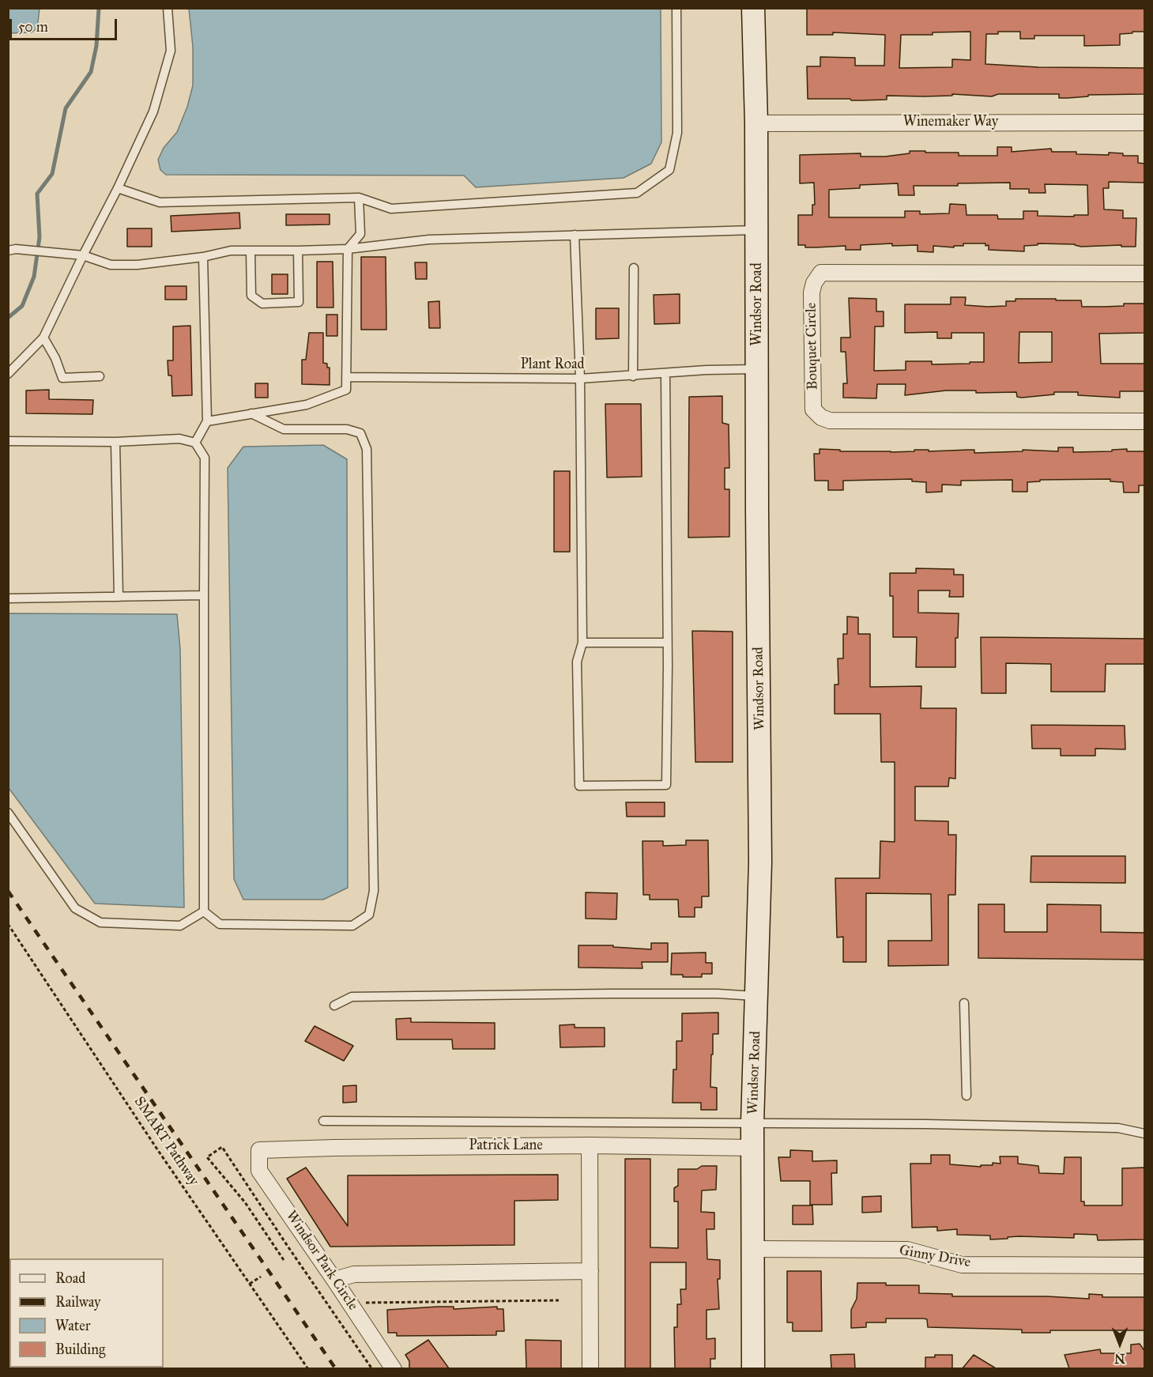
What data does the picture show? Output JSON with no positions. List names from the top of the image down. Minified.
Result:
{"streets":{"main road":["Windsor Road"],"street":["Winemaker Way","Bouquet Circle","Patrick Lane","Ginny Drive","Windsor Park Circle"],"lane":["Plant Road"],"path":["SMART Pathway"]},"crossings":[["Winemaker Way","Windsor Road"],["Windsor Road","Plant Road"],["Windsor Road","Patrick Lane"],["Windsor Road","Ginny Drive"],["Patrick Lane","Windsor Park Circle"]],"legend":["Road","Railway","Water","Building"],"scale_bar":"50 m","north":"bottom"}
